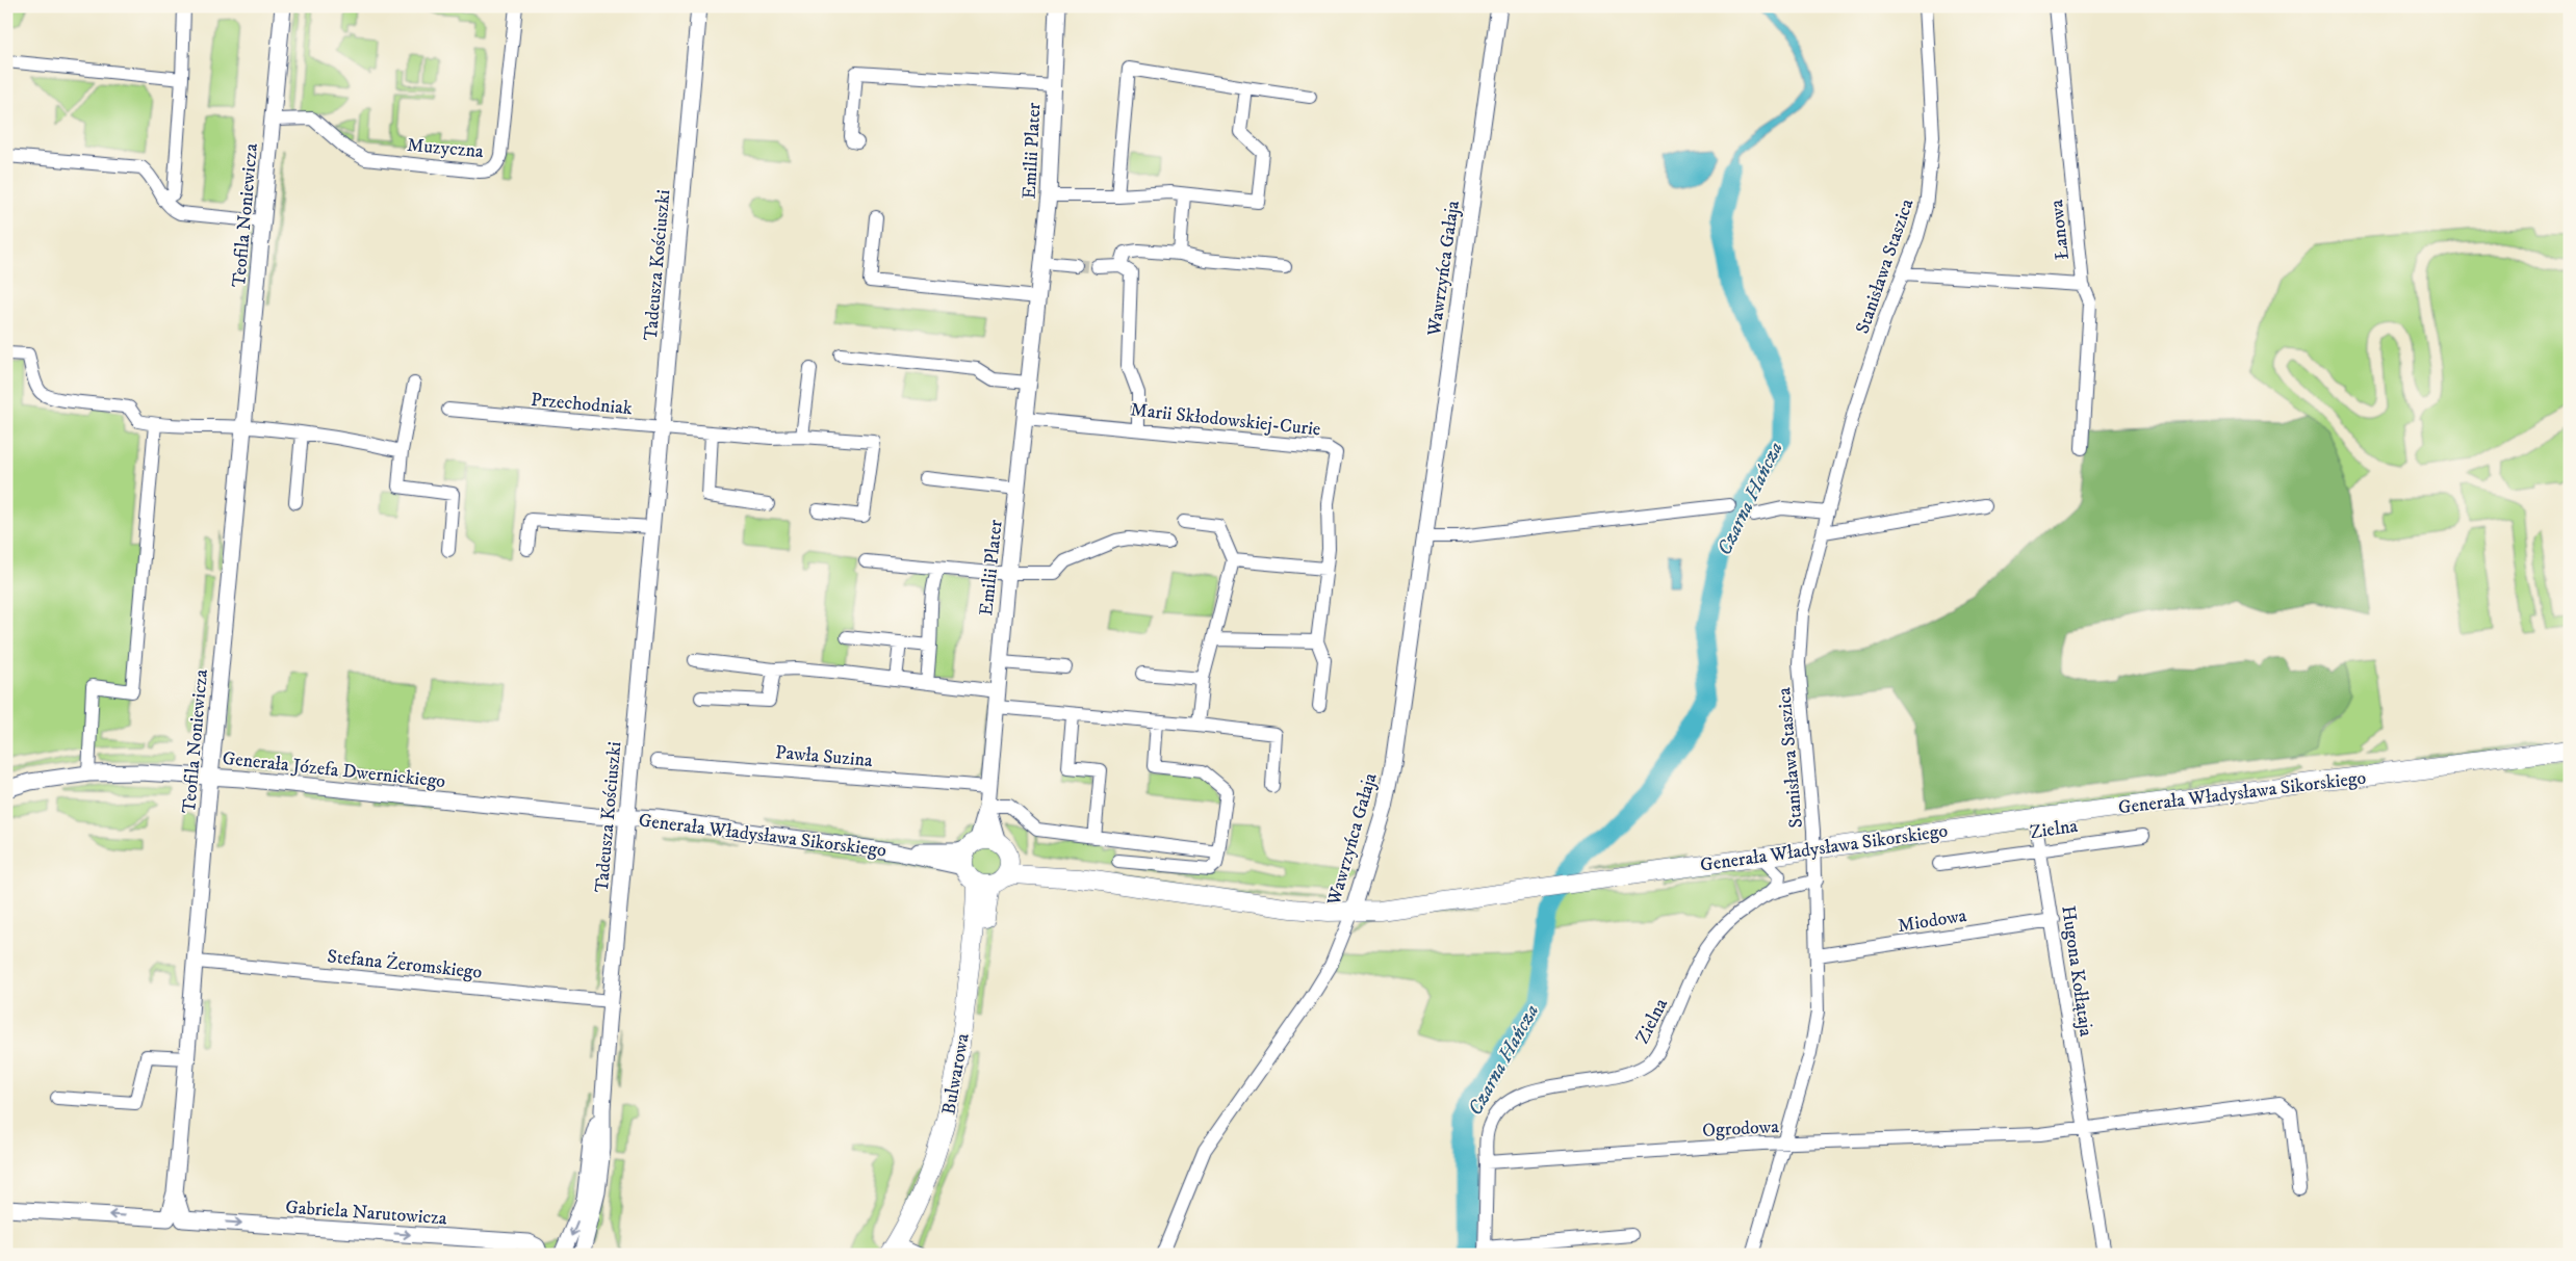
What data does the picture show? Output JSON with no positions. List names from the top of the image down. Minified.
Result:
{"streets":{"main road":["Generała Władysława Sikorskiego","Bulwarowa"],"street":["Muzyczna","Emilii Plater","Teofila Noniewicza","Łanowa","Tadeusza Kościuszki","Stanisława Staszica","Wawrzyńca Gałaja","Przechodniak","Marii Skłodowskiej-Curie","Pawła Suzina","Generała Józefa Dwernickiego","Zielna","Miodowa","Stefana Żeromskiego","Hugona Kołłątaja","Ogrodowa","Gabriela Narutowicza"]},"crossings":[["Muzyczna","Teofila Noniewicza"],["Emilii Plater","Marii Skłodowskiej-Curie"],["Emilii Plater","Pawła Suzina"],["Emilii Plater","Generała Władysława Sikorskiego"],["Emilii Plater","Bulwarowa"],["Teofila Noniewicza","Generała Józefa Dwernickiego"],["Teofila Noniewicza","Stefana Żeromskiego"],["Teofila Noniewicza","Gabriela Narutowicza"],["Tadeusza Kościuszki","Przechodniak"],["Tadeusza Kościuszki","Generała Józefa Dwernickiego"],["Tadeusza Kościuszki","Generała Władysława Sikorskiego"],["Tadeusza Kościuszki","Stefana Żeromskiego"],["Stanisława Staszica","Generała Władysława Sikorskiego"],["Stanisława Staszica","Zielna"],["Stanisława Staszica","Miodowa"],["Stanisława Staszica","Ogrodowa"],["Wawrzyńca Gałaja","Generała Władysława Sikorskiego"],["Generała Józefa Dwernickiego","Generała Władysława Sikorskiego"],["Generała Władysława Sikorskiego","Hugona Kołłątaja"],["Generała Władysława Sikorskiego","Bulwarowa"],["Zielna","Hugona Kołłątaja"],["Zielna","Ogrodowa"],["Miodowa","Hugona Kołłątaja"],["Hugona Kołłątaja","Ogrodowa"]],"one_way":["Gabriela Narutowicza"],"water":["Czarna Hańcza"]}
